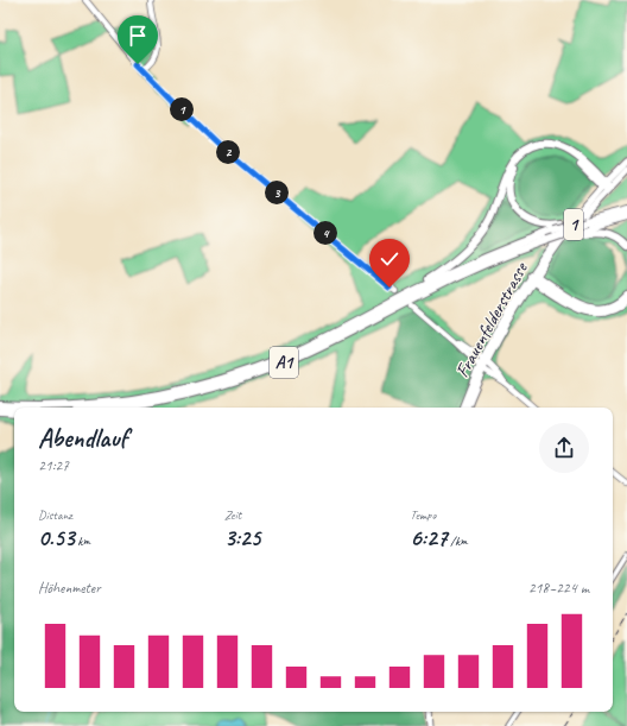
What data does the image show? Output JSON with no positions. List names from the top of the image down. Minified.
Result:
{"streets":{"highway":["A1"],"main road":["1","Frauenfelderstrasse"]},"page":{"pins":["1","2","3","4"],"heading":["Abendlauf","21:27"],"stats":[["Distanz","0.53 km"],["Zeit","3:25"],["Tempo","6:27 /km"]],"chart":["Höhenmeter","218–224 m"]}}
